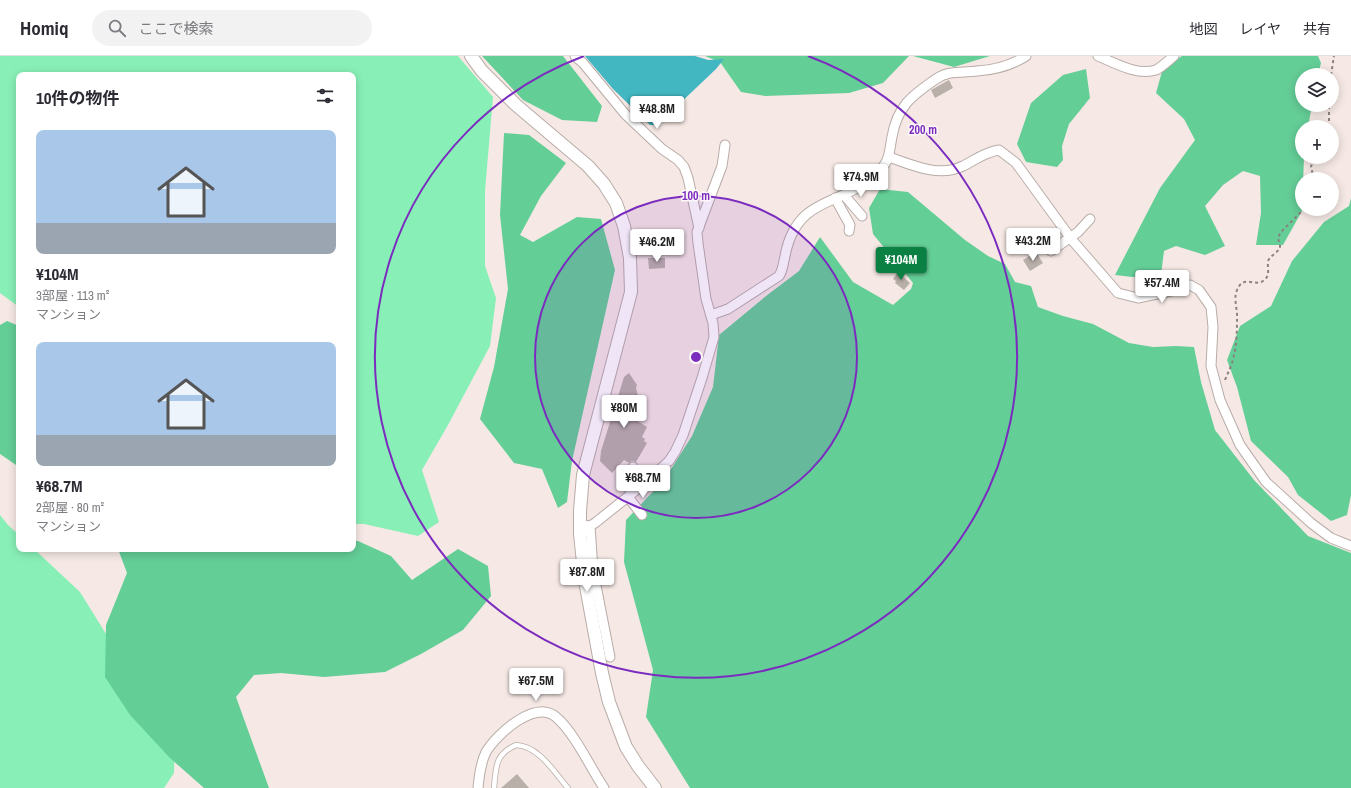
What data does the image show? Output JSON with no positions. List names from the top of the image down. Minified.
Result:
{"page":{"header":"Homiq","search":"ここで検索","nav":["地図","レイヤ","共有"],"map_buttons":["+","−"],"heading":"10件の物件","price":["¥48.8M","¥74.9M","¥43.2M","¥46.2M","¥104M","¥57.4M","¥80M","¥68.7M","¥87.8M","¥67.5M"],"list":[{"name":"¥104M","note":"3部屋 · 113 m² · マンション"},{"name":"¥68.7M","note":"2部屋 · 80 m² · マンション"}]},"rings":["200 m","100 m"]}
